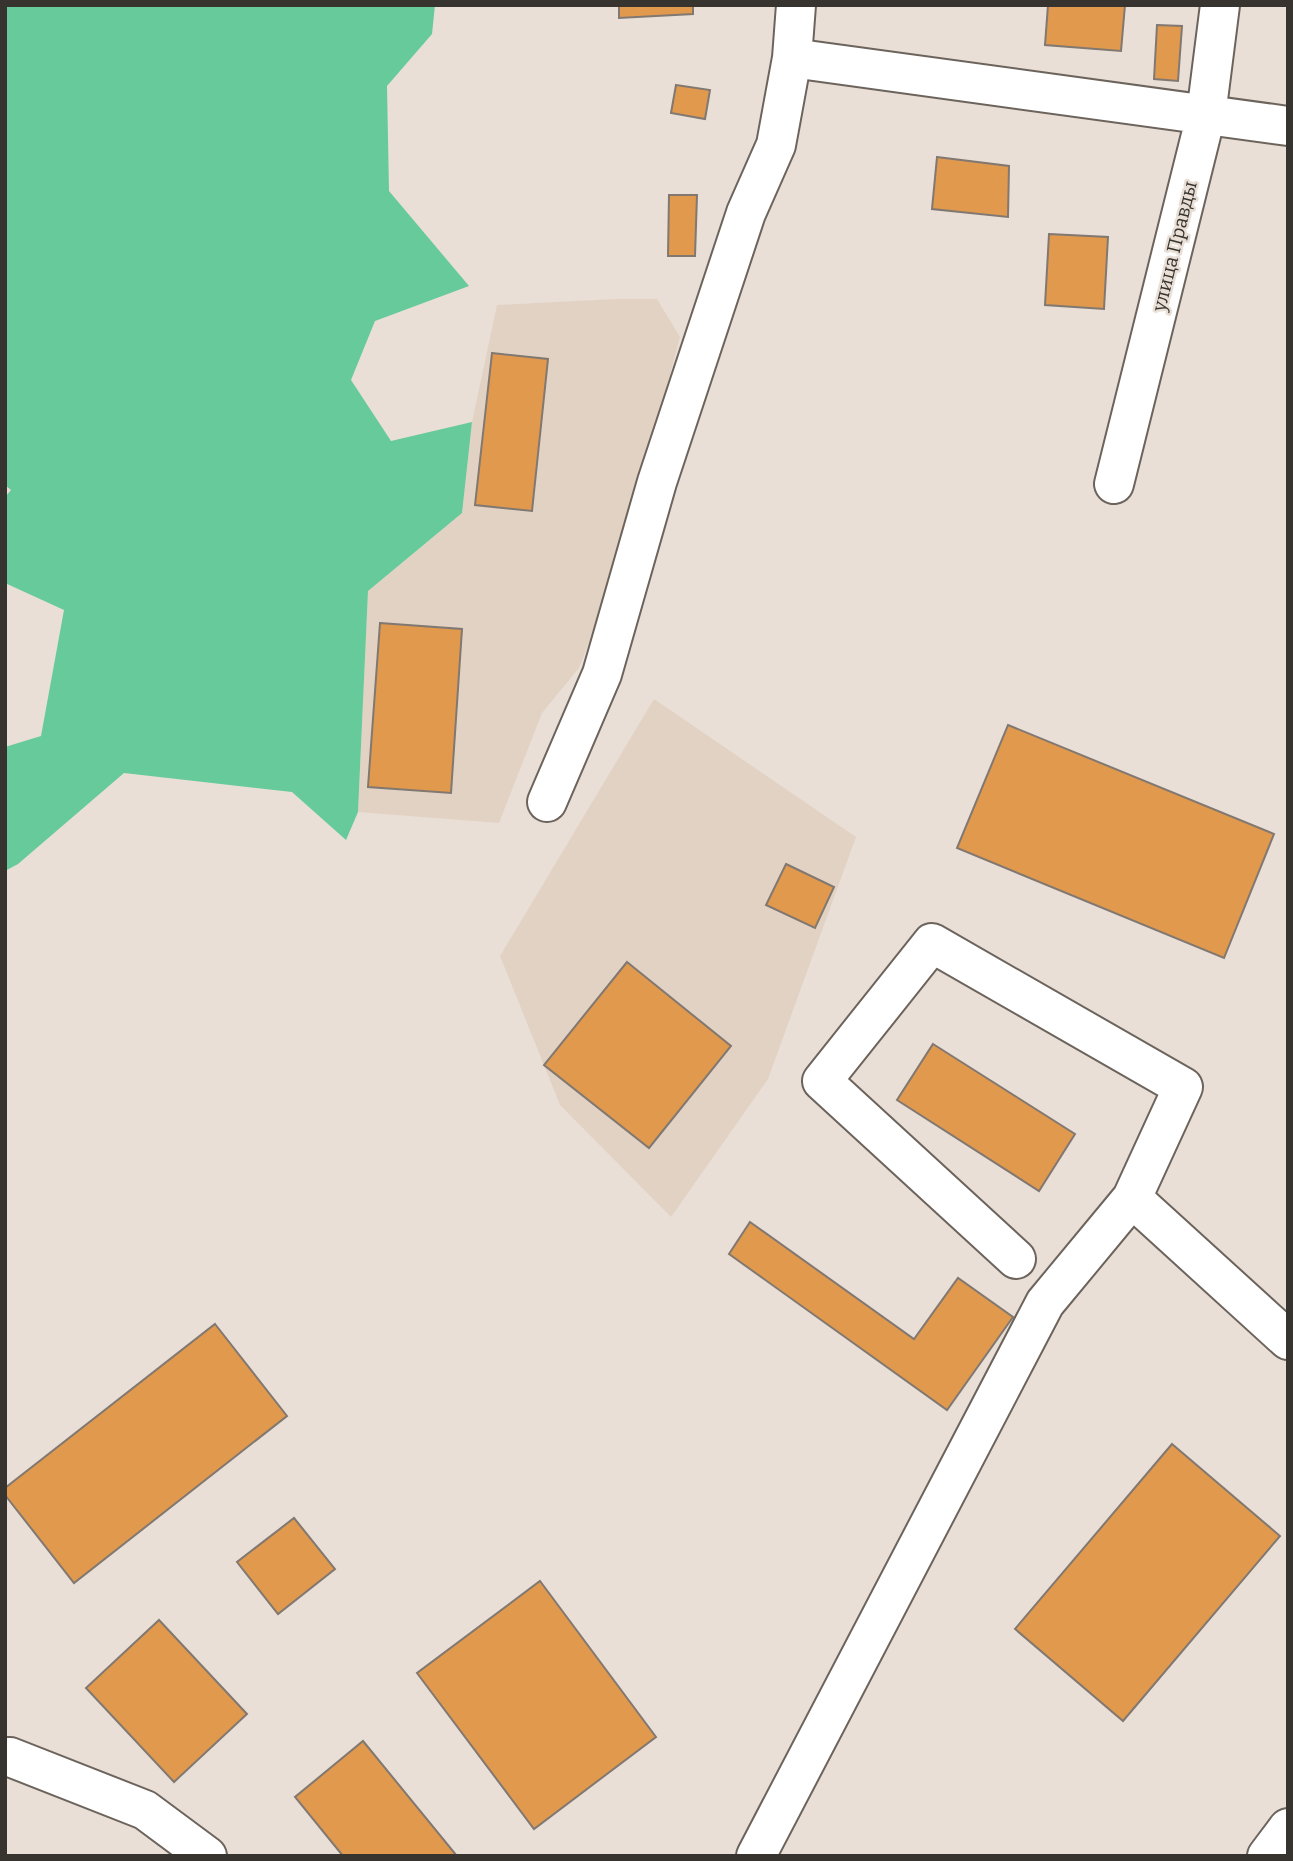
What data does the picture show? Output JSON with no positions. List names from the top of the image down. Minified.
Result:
{"streets":{"main road":["улица Правды"]}}
